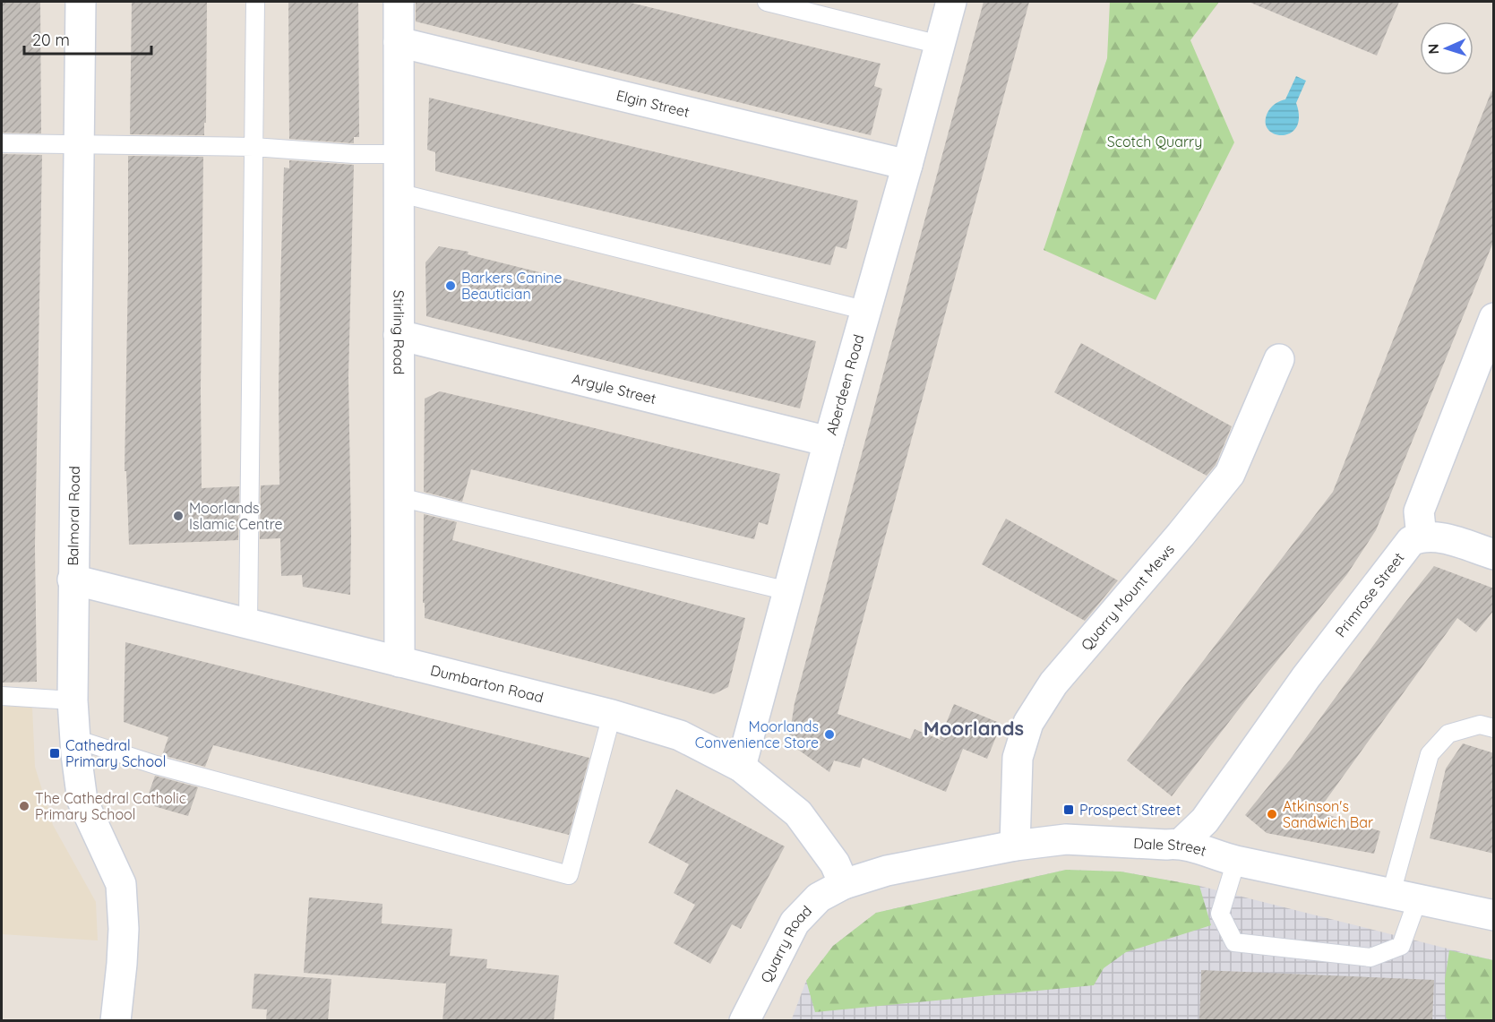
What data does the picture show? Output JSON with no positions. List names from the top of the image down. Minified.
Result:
{"streets":{"street":["Elgin Street","Stirling Road","Aberdeen Road","Argyle Street","Balmoral Road","Primrose Street","Quarry Mount Mews","Dumbarton Road","Dale Street","Quarry Road"]},"crossings":[["Elgin Street","Stirling Road"],["Elgin Street","Aberdeen Road"],["Stirling Road","Argyle Street"],["Stirling Road","Dumbarton Road"],["Aberdeen Road","Argyle Street"],["Aberdeen Road","Dumbarton Road"],["Balmoral Road","Dumbarton Road"],["Primrose Street","Dale Street"],["Quarry Mount Mews","Dale Street"],["Dumbarton Road","Dale Street"],["Dumbarton Road","Quarry Road"],["Dale Street","Quarry Road"]],"districts":["Moorlands"],"parks":["Scotch Quarry"],"places":{"other":["Barkers Canine Beautician","Moorlands Islamic Centre","Moorlands Convenience Store","The Cathedral Catholic Primary School","Atkinson's Sandwich Bar"],"transit":["Cathedral Primary School","Prospect Street"]},"scale_bar":"20 m","north":"left"}
